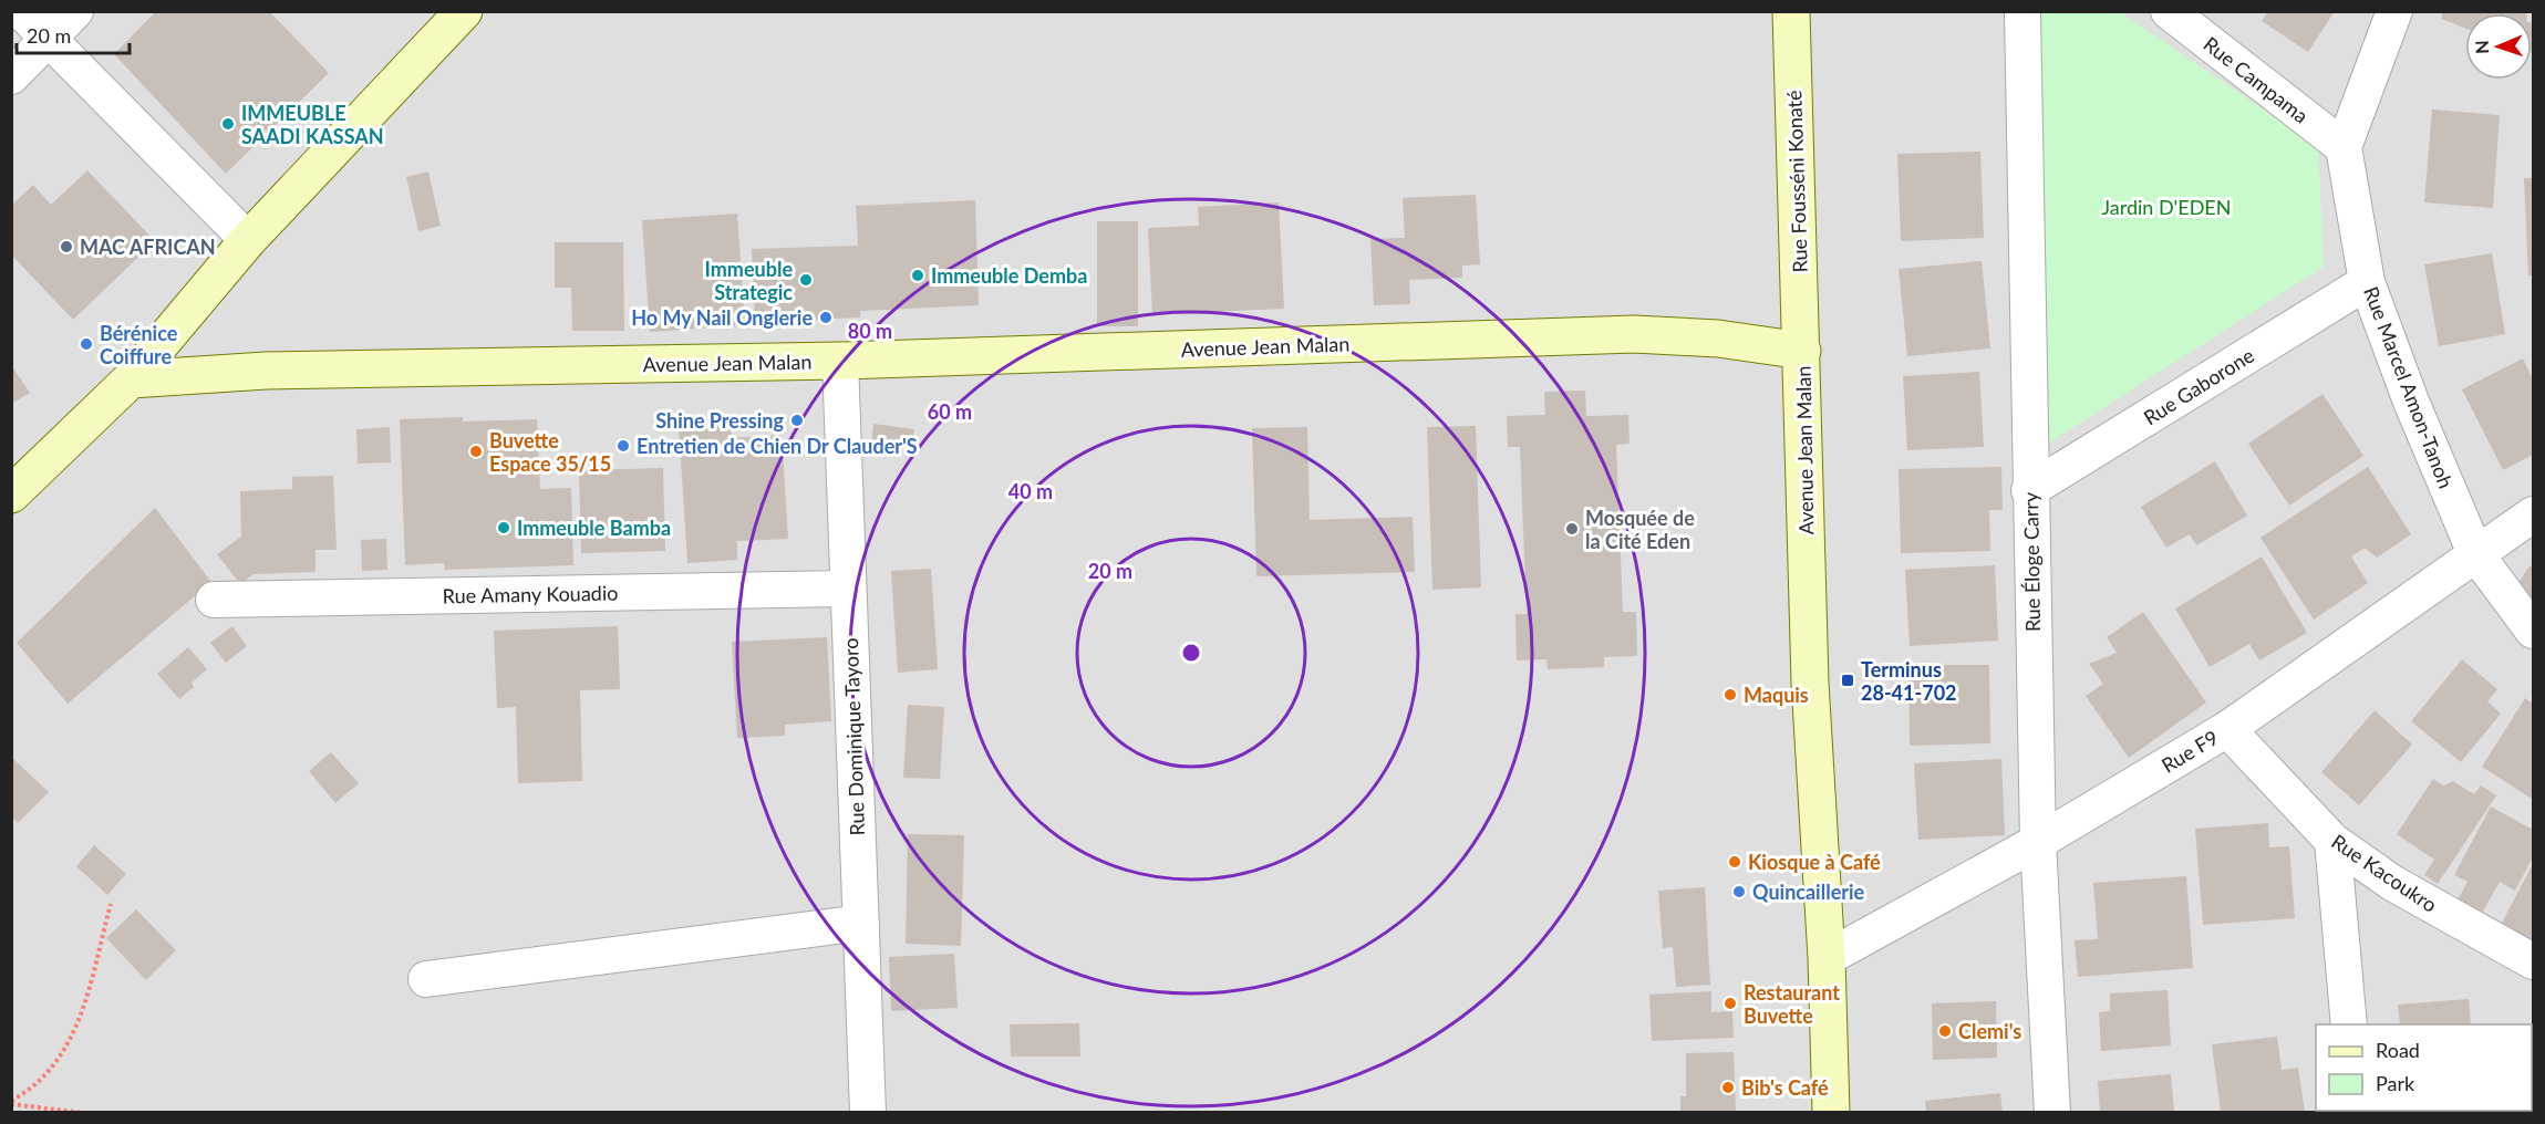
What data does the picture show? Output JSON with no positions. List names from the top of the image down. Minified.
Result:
{"streets":{"main road":["Rue Fousséni Konaté","Avenue Jean Malan"],"street":["Rue Campama","Rue Gaborone","Rue Marcel Amon-Tanoh","Rue Éloge Carry","Rue Amany Kouadio","Rue Dominique Tayoro","Rue F9","Rue Kacoukro"]},"crossings":[["Rue Campama","Rue Marcel Amon-Tanoh"],["Rue Fousséni Konaté","Avenue Jean Malan"],["Avenue Jean Malan","Rue Dominique Tayoro"],["Avenue Jean Malan","Rue F9"],["Rue Gaborone","Rue Marcel Amon-Tanoh"],["Rue Gaborone","Rue Éloge Carry"],["Rue Marcel Amon-Tanoh","Rue F9"],["Rue Éloge Carry","Rue F9"],["Rue Amany Kouadio","Rue Dominique Tayoro"],["Rue F9","Rue Kacoukro"]],"parks":["Jardin D'EDEN"],"places":{"other":["IMMEUBLE SAADI KASSAN","MAC AFRICAN","Immeuble Demba","Immeuble Strategic","Ho My Nail Onglerie","Bérénice Coiffure","Shine Pressing","Entretien de Chien Dr Clauder'S","Buvette Espace 35/15","Immeuble Bamba","Mosquée de la Cité Eden","Maquis","Kiosque à Café","Quincaillerie","Restaurant Buvette","Clemi's","Bib's Café"],"transit":["Terminus 28-41-702"]},"legend":["Road","Park"],"scale_bar":"20 m","north":"left","rings":["80 m","60 m","40 m","20 m"]}
